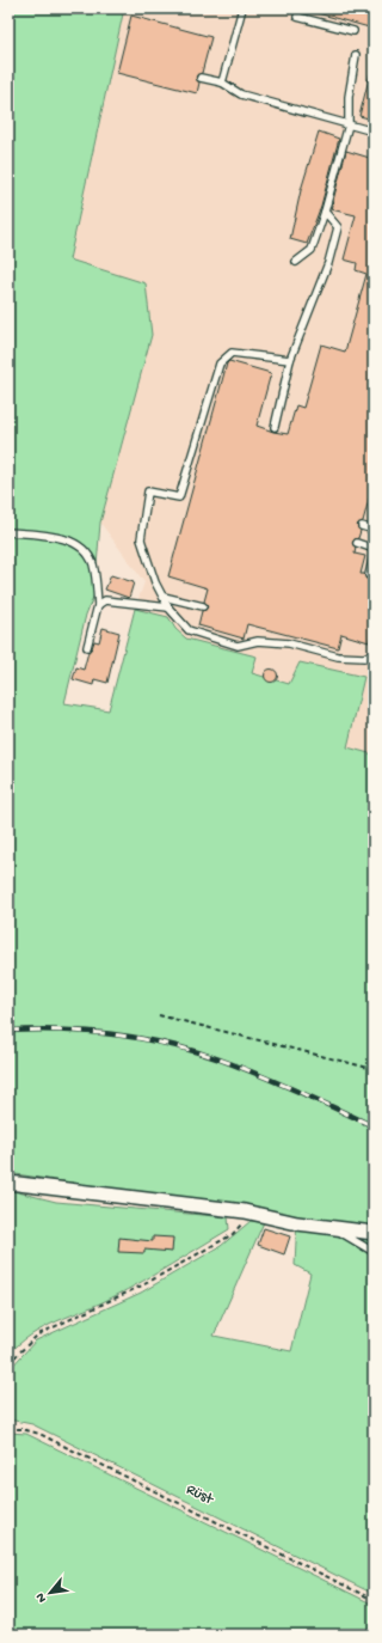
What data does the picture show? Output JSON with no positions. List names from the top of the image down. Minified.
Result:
{"streets":{"path":["Rüst"]},"north":"bottom left"}
